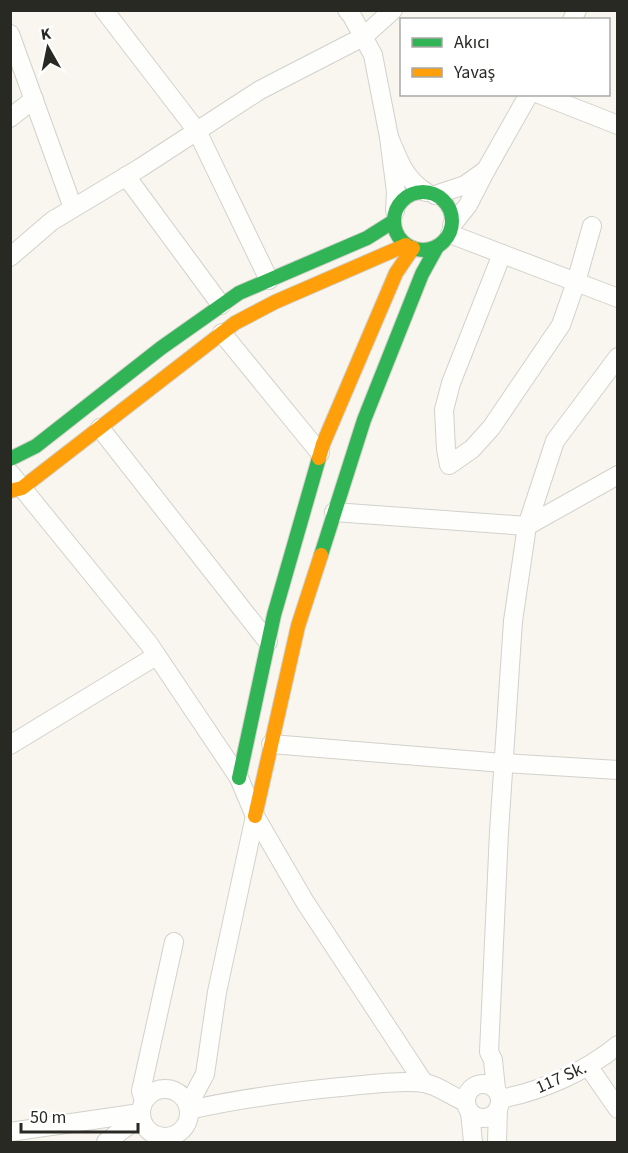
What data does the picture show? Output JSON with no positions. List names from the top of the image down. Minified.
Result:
{"streets":{"street":["117 Sk."]},"legend":["Akıcı","Yavaş"],"scale_bar":"50 m","north":"top"}
